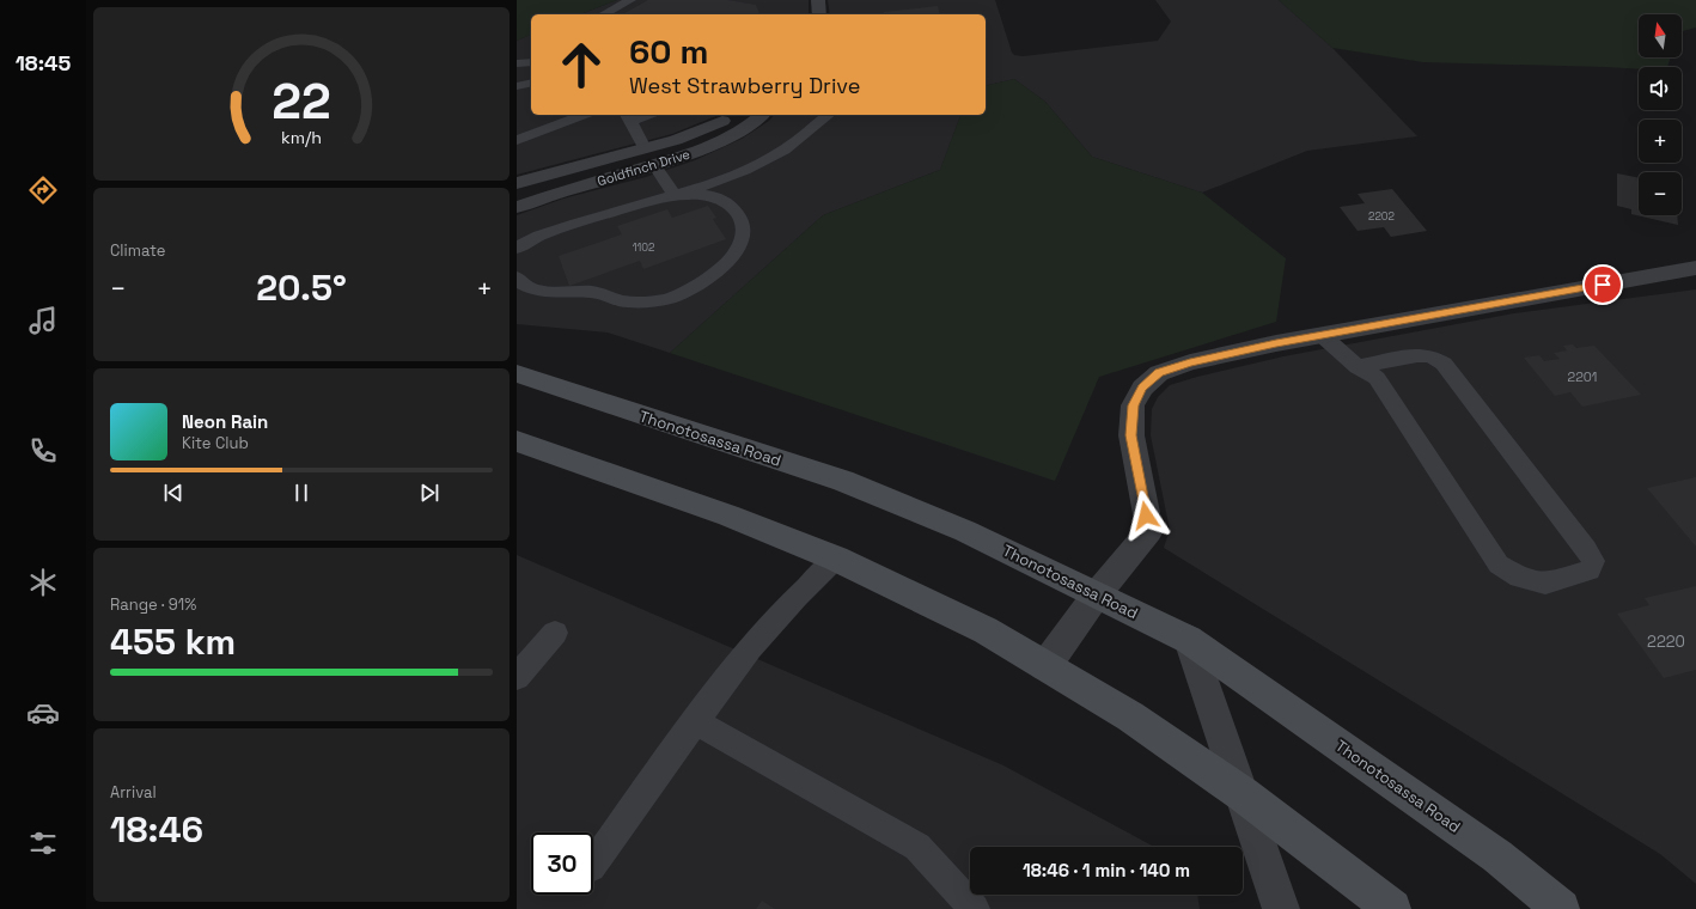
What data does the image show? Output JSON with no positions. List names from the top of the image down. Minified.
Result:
{"streets":{"main road":["Thonotosassa Road"],"street":["Goldfinch Drive"]},"house_numbers":["2202","1102","2201","2220"],"north":"top","page":{"tabs":"18:45","map_buttons":["+","−"],"turn":["60 m","West Strawberry Drive"],"tile":["Climate",["Range · 91%","455 km"],["Arrival","18:46"]],"heat":["−","20.5°","+"],"song":["Neon Rain","Kite Club"],"limit":"30","trip":"18:46 · 1 min · 140 m","gauge":["22","km/h"]}}
